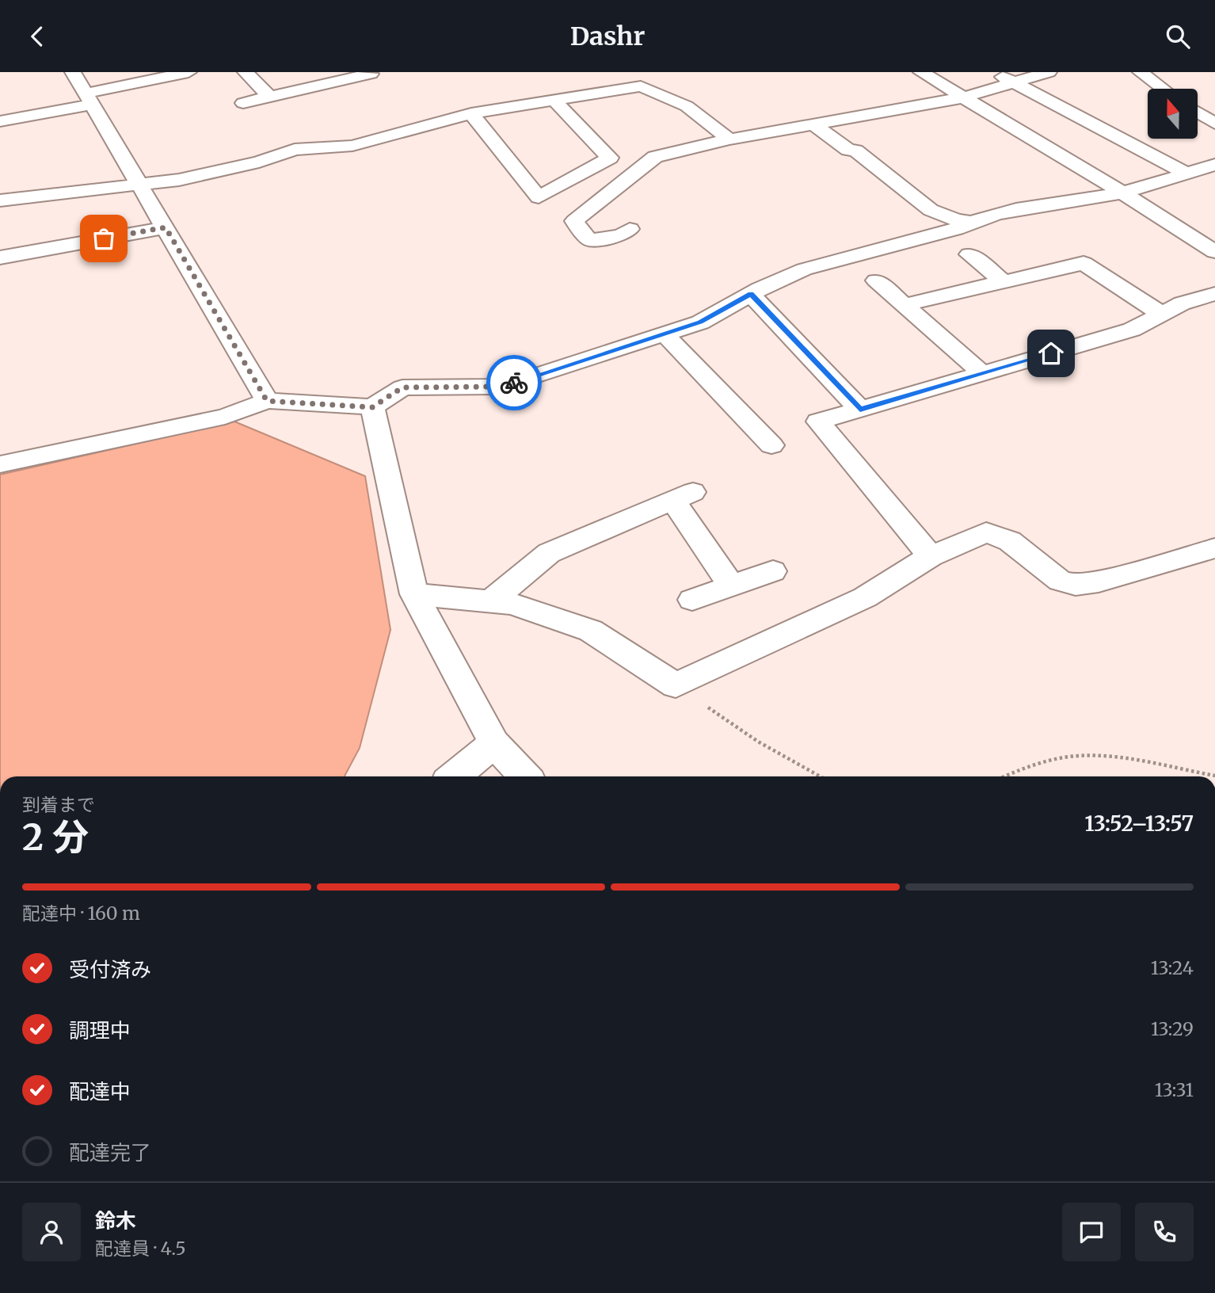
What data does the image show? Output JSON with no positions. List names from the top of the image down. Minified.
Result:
{"north":"top","page":{"header":"Dashr","heading":["2 分","到着まで","13:52–13:57"],"panel":["鈴木","配達員 · 4.5"],"bar":"配達中 · 160 m","list":[["受付済み","13:24"],["調理中","13:29"],["配達中","13:31"],"配達完了"]}}
